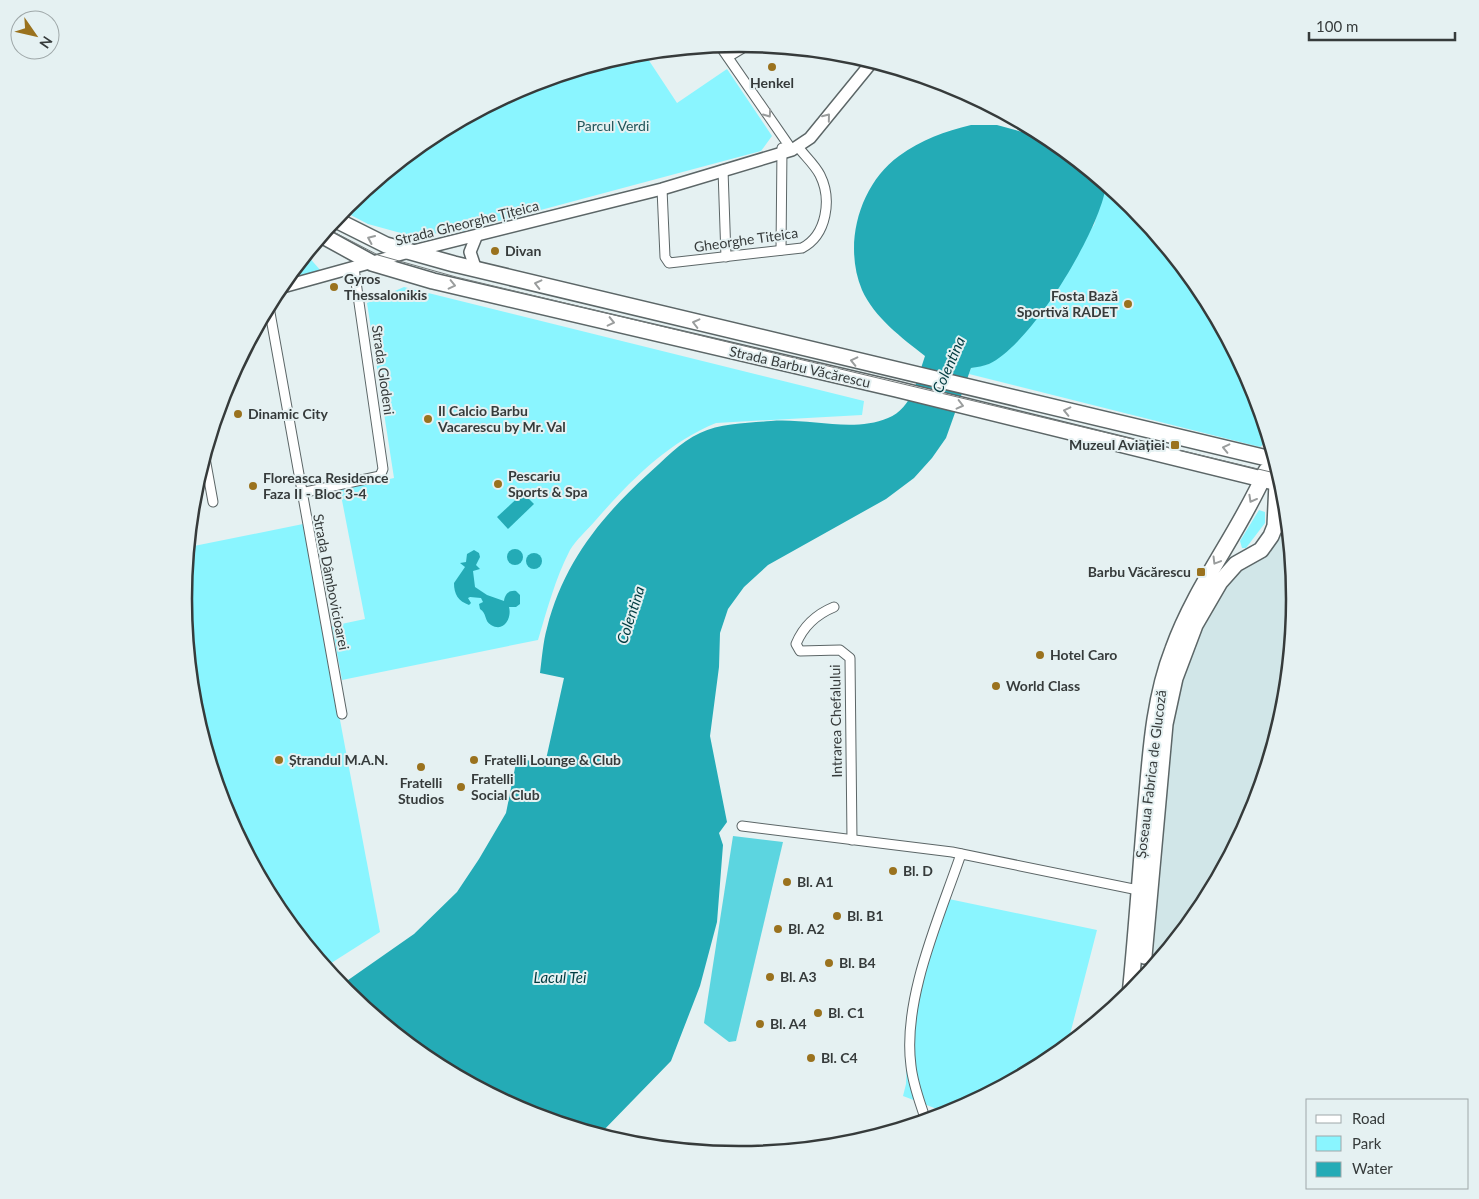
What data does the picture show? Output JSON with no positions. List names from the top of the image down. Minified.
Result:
{"streets":{"main road":["Strada Barbu Văcărescu","Șoseaua Fabrica de Glucoză"],"street":["Strada Gheorghe Țițeica","Gheorghe Titeica","Strada Glodeni","Strada Dâmbovicioarei","Intrarea Chefalului"]},"crossings":[["Strada Gheorghe Țițeica","Gheorghe Titeica"],["Strada Gheorghe Țițeica","Strada Barbu Văcărescu"],["Strada Gheorghe Țițeica","Strada Glodeni"],["Strada Glodeni","Strada Dâmbovicioarei"]],"water":["Colentina","Lacul Tei"],"parks":["Parcul Verdi"],"places":{"other":["Henkel","Divan","Gyros Thessalonikis","Fosta Bază Sportivă RADET","Dinamic City","Il Calcio Barbu Vacarescu by Mr. Val","Pescariu Sports & Spa","Floreasca Residence Faza II - Bloc 3-4","Hotel Caro","World Class","Ștrandul M.A.N.","Fratelli Lounge & Club","Fratelli Studios","Fratelli Social Club","Bl. D","Bl. A1","Bl. B1","Bl. A2","Bl. B4","Bl. A3","Bl. C1","Bl. A4","Bl. C4"],"transit":["Muzeul Aviației","Barbu Văcărescu"]},"legend":["Road","Park","Water"],"scale_bar":"100 m","north":"bottom right"}
